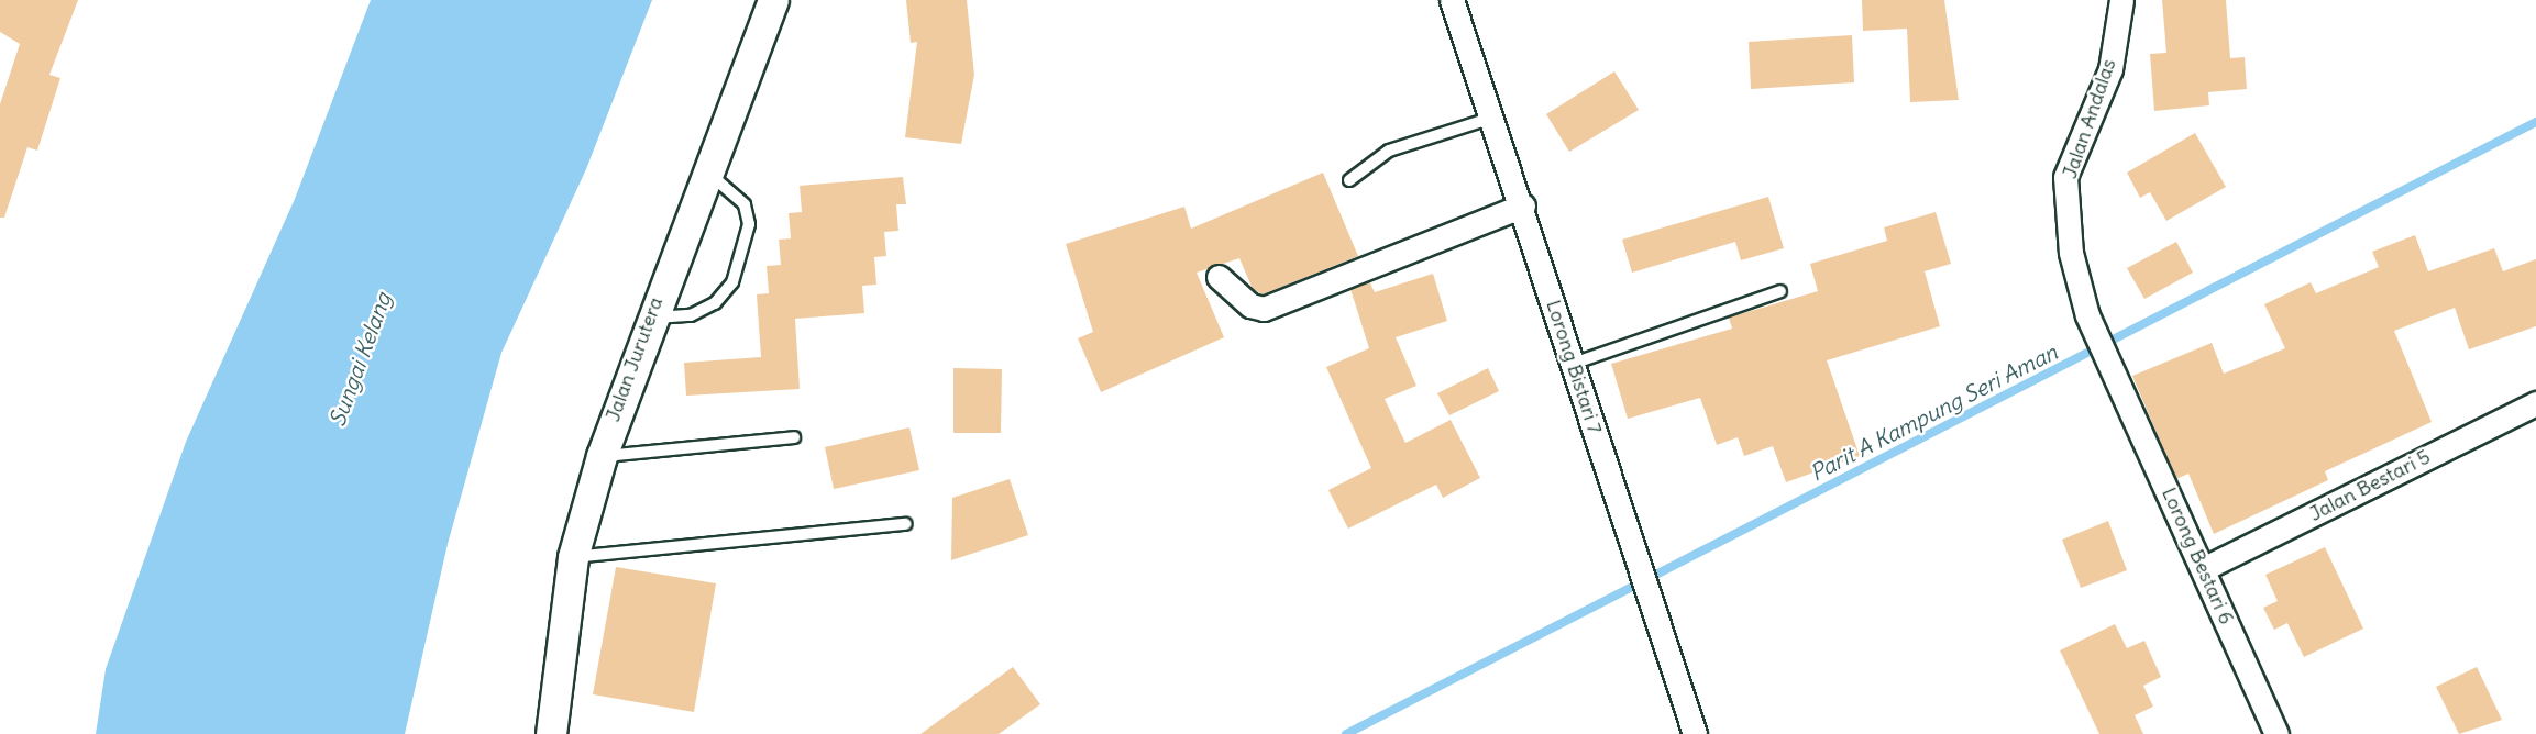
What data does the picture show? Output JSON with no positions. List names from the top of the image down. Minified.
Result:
{"streets":{"street":["Jalan Andalas","Jalan Jurutera","Lorong Bistari 7","Jalan Bestari 5","Lorong Bestari 6"]},"crossings":[["Jalan Andalas","Lorong Bestari 6"],["Jalan Bestari 5","Lorong Bestari 6"]],"water":["Sungai Kelang","Parit A Kampung Seri Aman"]}
